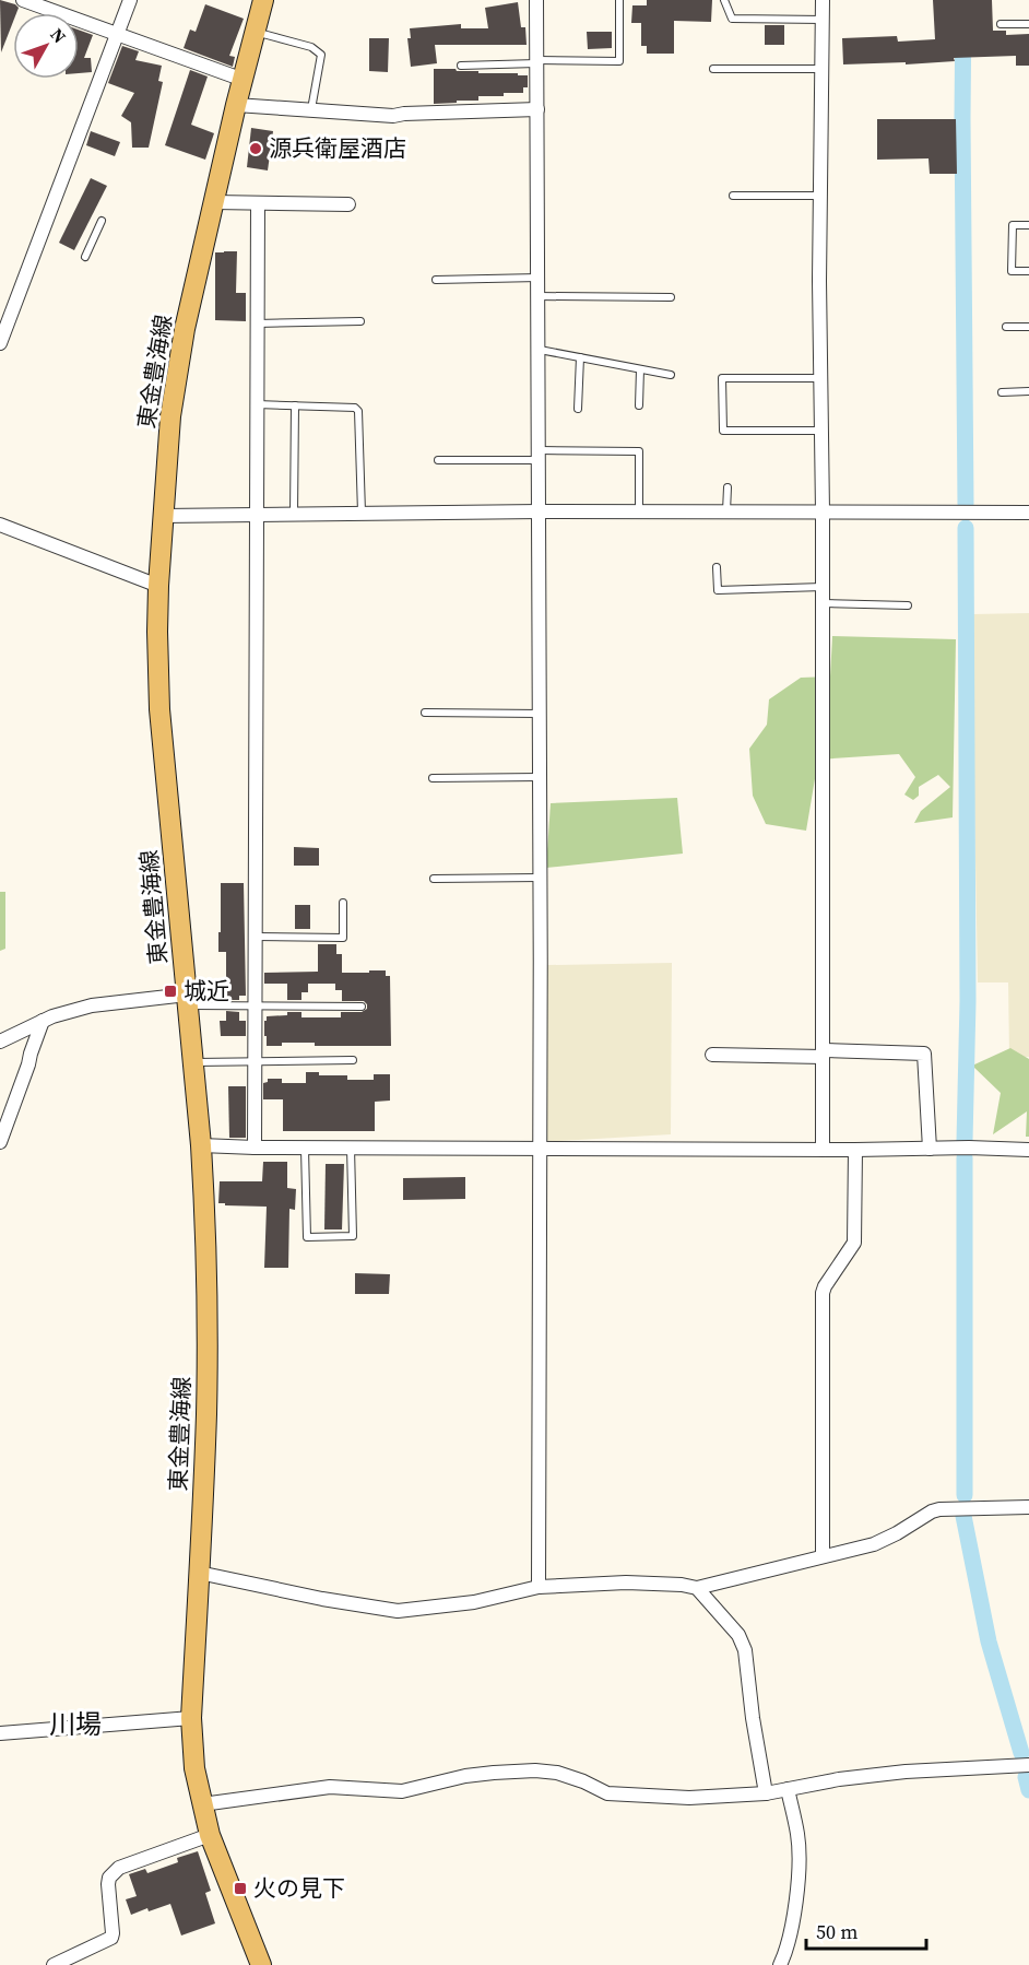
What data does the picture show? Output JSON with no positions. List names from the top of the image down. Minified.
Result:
{"streets":{"main road":["東金豊海線"]},"districts":["川場"],"places":{"other":["源兵衛屋酒店"],"transit":["城近","火の見下"]},"scale_bar":"50 m","north":"top right"}
